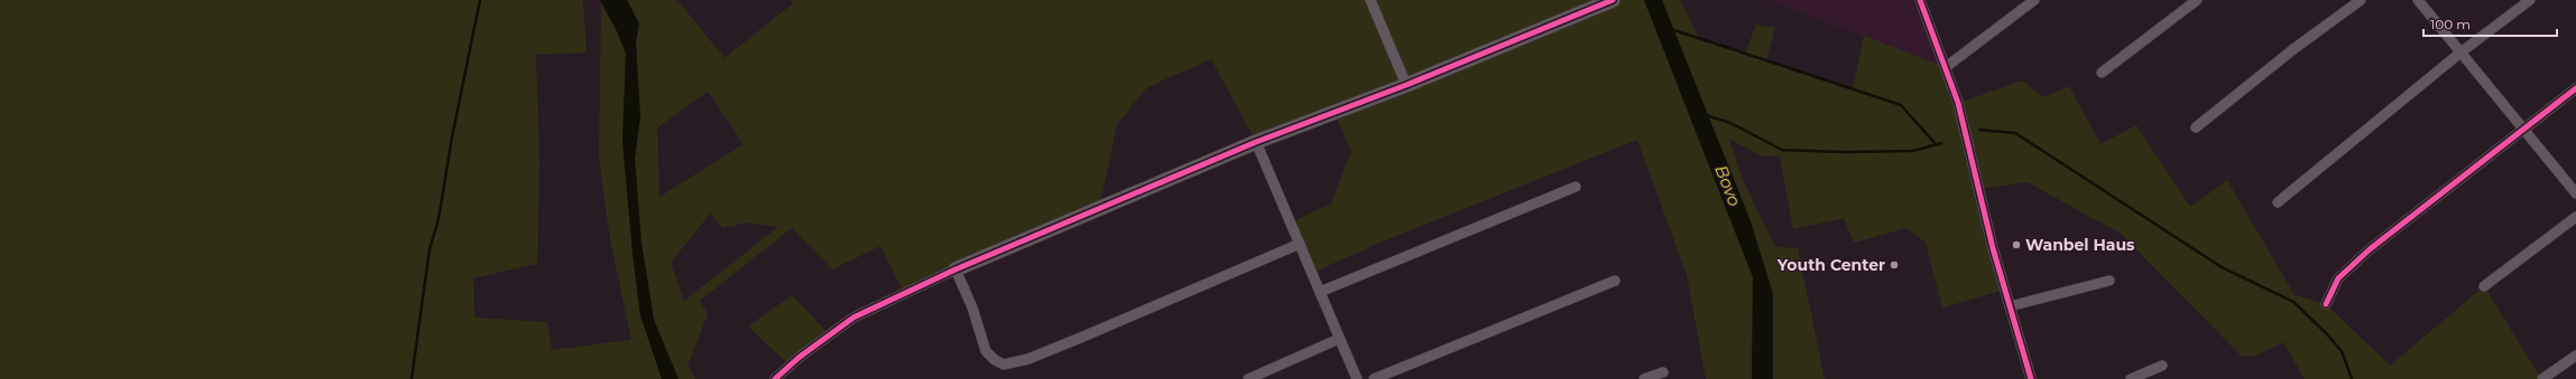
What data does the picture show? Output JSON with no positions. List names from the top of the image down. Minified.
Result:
{"water":["Bovo"],"places":["Wanbel Haus","Youth Center"],"scale_bar":"100 m"}
